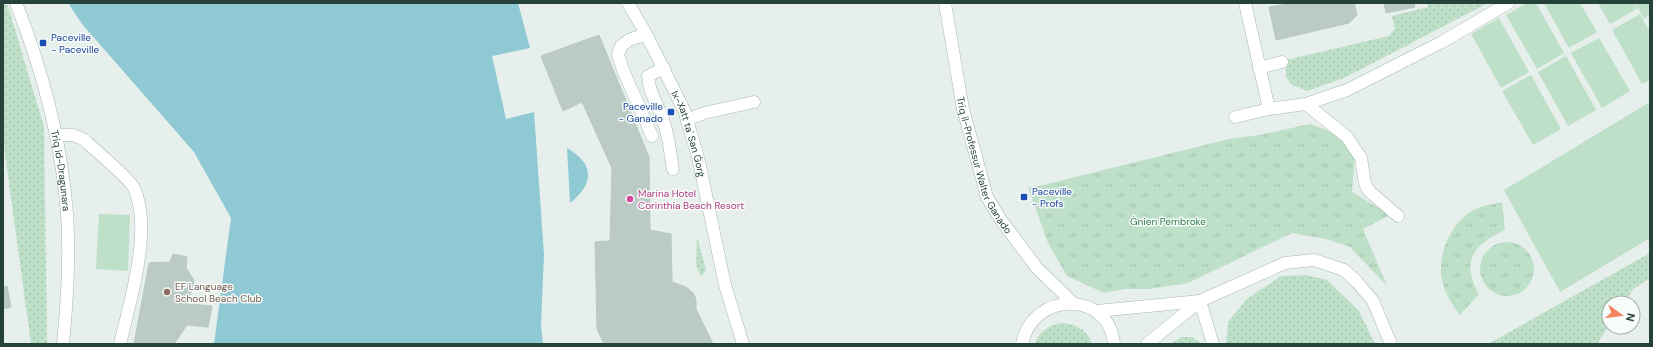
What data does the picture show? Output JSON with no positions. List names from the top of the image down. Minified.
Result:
{"streets":{"street":["Ix-Xatt ta' San Ġorġ","Triq il-Professur Walter Ganado","Triq id-Dragunara"]},"parks":["Ġnien Pembroke"],"places":{"transit":["Paceville - Paceville","Paceville - Ganado","Paceville - Profs"],"other":["Marina Hotel Corinthia Beach Resort","EF Language School Beach Club"]},"north":"right"}
